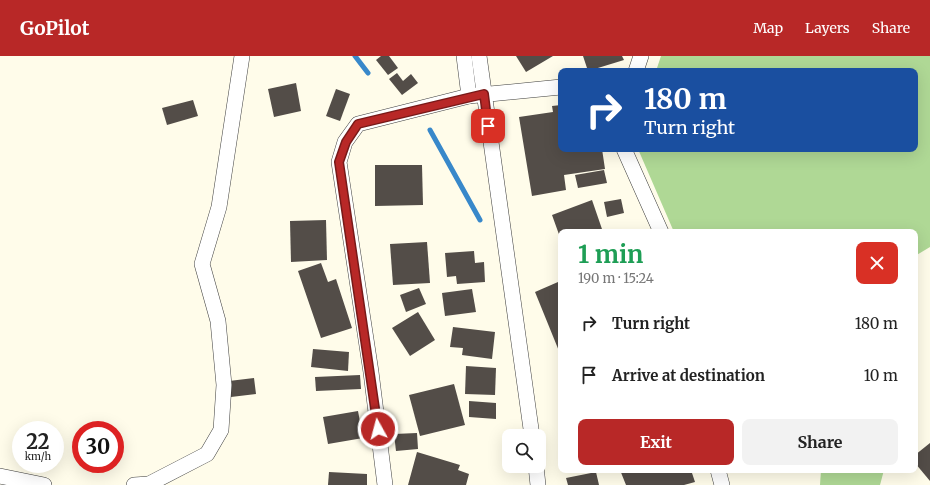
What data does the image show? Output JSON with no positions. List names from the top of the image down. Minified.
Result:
{"page":{"header":"GoPilot","nav":["Map","Layers","Share"],"turn":["180 m","Turn right"],"heading":["1 min","190 m · 15:24"],"list":[{"name":"Turn right","value":"180 m"},{"name":"Arrive at destination","value":"10 m"}],"buttons":["Exit","Share"],"speed":"22 km/h","limit":"30"}}
